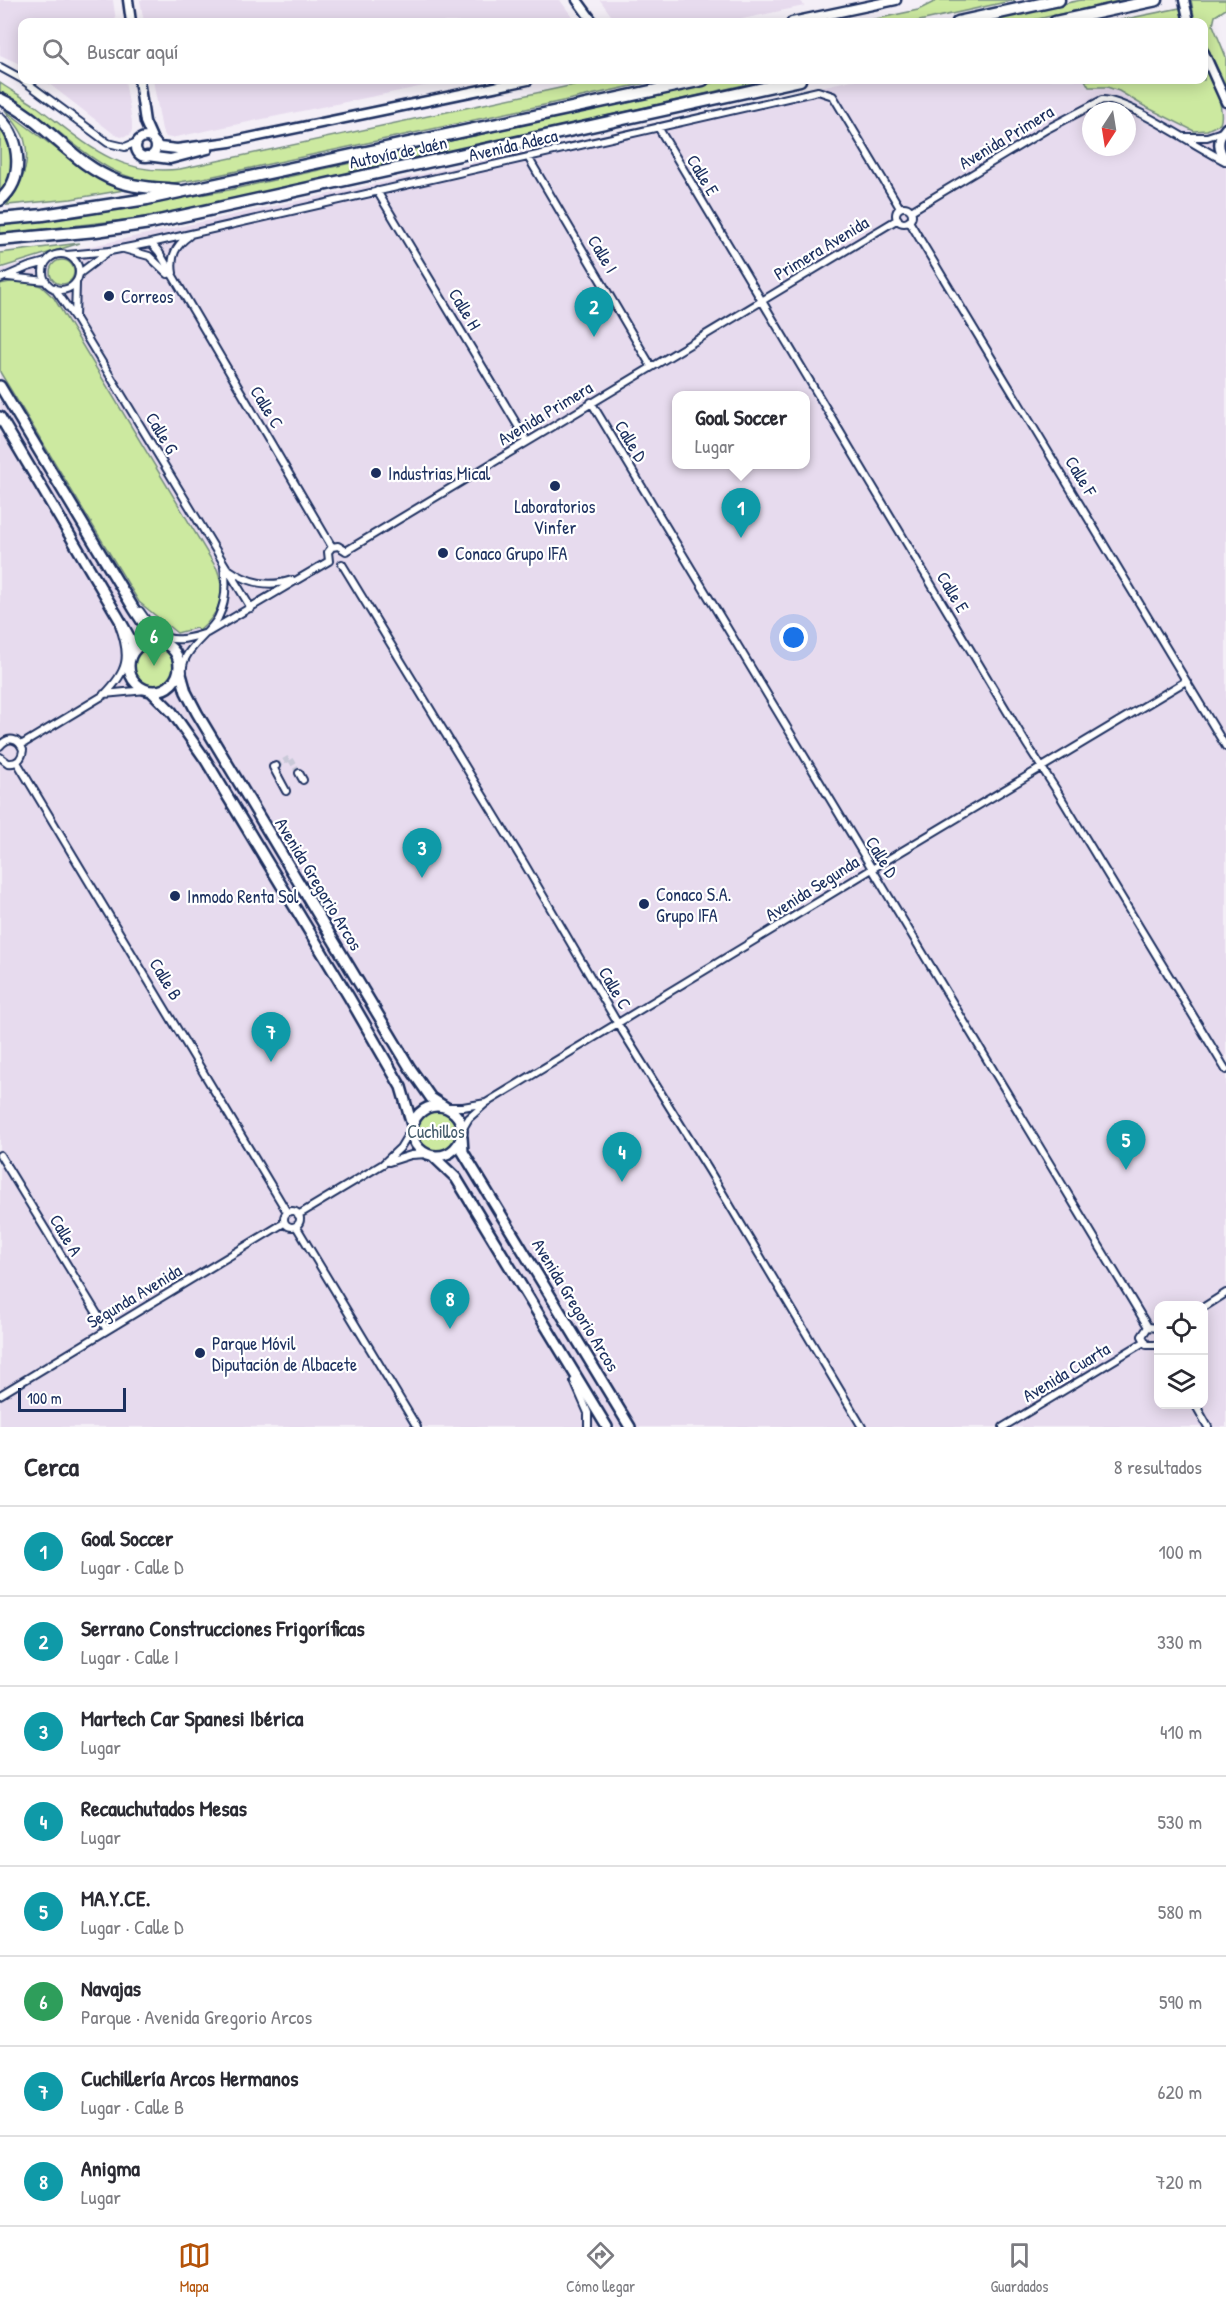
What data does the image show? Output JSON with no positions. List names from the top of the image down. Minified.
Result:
{"streets":{"highway":["Autovía de Jaén"],"main road":["Avenida Gregorio Arcos"],"street":["Avenida Primera","Avenida Adeca","Calle E","Primera Avenida","Calle I","Calle H","Calle C","Calle G","Calle D","Calle F","Avenida Segunda","Calle B","Calle A","Segunda Avenida","Avenida Cuarta"]},"crossings":[["Avenida Primera","Avenida Adeca"],["Avenida Primera","Calle E"],["Avenida Primera","Primera Avenida"],["Avenida Primera","Calle I"],["Avenida Primera","Calle H"],["Avenida Primera","Calle C"],["Avenida Primera","Calle D"],["Avenida Primera","Calle F"],["Avenida Adeca","Calle E"],["Avenida Adeca","Primera Avenida"],["Avenida Adeca","Calle I"],["Avenida Adeca","Calle H"],["Avenida Adeca","Calle C"],["Avenida Adeca","Calle G"],["Avenida Adeca","Calle F"],["Calle E","Primera Avenida"],["Calle E","Avenida Segunda"],["Primera Avenida","Calle F"],["Calle C","Avenida Segunda"],["Calle D","Avenida Segunda"],["Calle F","Avenida Segunda"],["Avenida Gregorio Arcos","Avenida Segunda"],["Calle B","Segunda Avenida"],["Calle A","Segunda Avenida"]],"parks":["Cuchillos"],"places":["Correos","Industrias Mical","Laboratorios Vinfer","Conaco Grupo IFA","Inmodo Renta Sol","Conaco S.A. Grupo IFA","Parque Móvil Diputación de Albacete"],"scale_bar":"100 m","north":"bottom","page":{"search":"Buscar aquí","pins":["2","1","6","3","7","5","4","8"],"popup":["Goal Soccer","Lugar"],"scale":"100 m","heading":["Cerca","8 resultados"],"list":[{"mark":"1","name":"Goal Soccer","note":"Lugar · Calle D","value":"100 m"},{"mark":"2","name":"Serrano Construcciones Frigoríficas","note":"Lugar · Calle I","value":"330 m"},{"mark":"3","name":"Martech Car Spanesi Ibérica","note":"Lugar","value":"410 m"},{"mark":"4","name":"Recauchutados Mesas","note":"Lugar","value":"530 m"},{"mark":"5","name":"MA.Y.CE.","note":"Lugar · Calle D","value":"580 m"},{"mark":"6","name":"Navajas","note":"Parque · Avenida Gregorio Arcos","value":"590 m"},{"mark":"7","name":"Cuchillería Arcos Hermanos","note":"Lugar · Calle B","value":"620 m"},{"mark":"8","name":"Anigma","note":"Lugar","value":"720 m"}],"nav":["Mapa","Cómo llegar","Guardados"]}}
